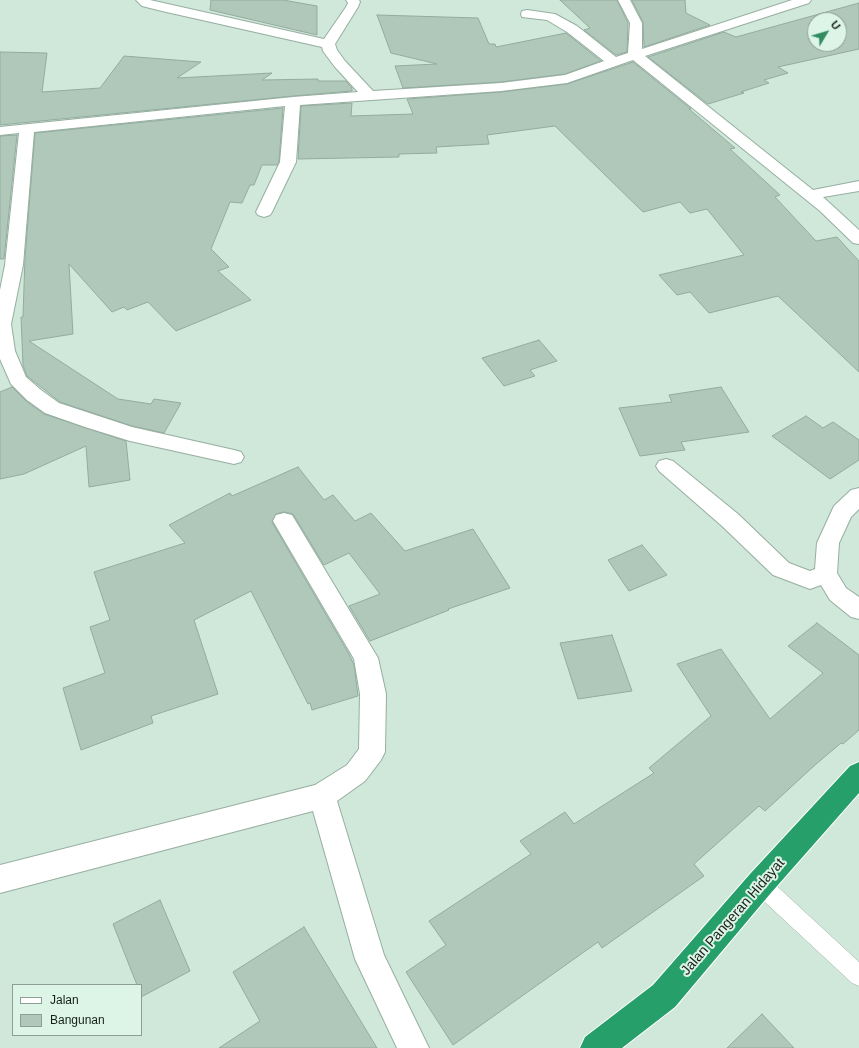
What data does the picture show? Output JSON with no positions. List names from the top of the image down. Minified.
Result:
{"streets":{"highway":["Jalan Pangeran Hidayat"]},"legend":["Jalan","Bangunan"],"north":"top right"}
